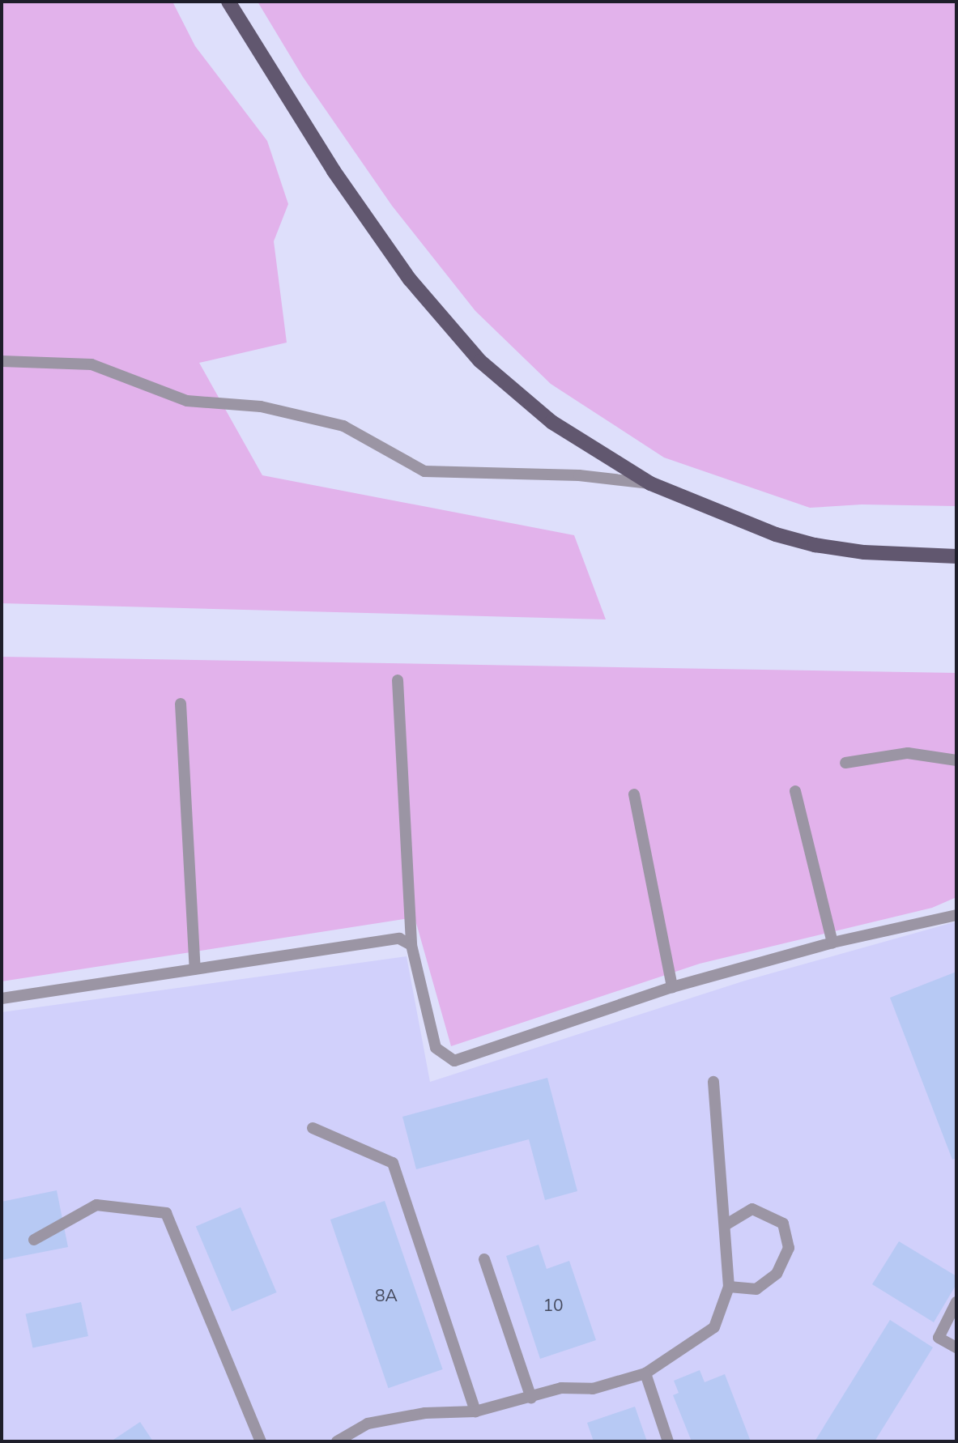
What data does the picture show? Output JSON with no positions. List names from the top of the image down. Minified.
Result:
{"house_numbers":["8А","10"]}
